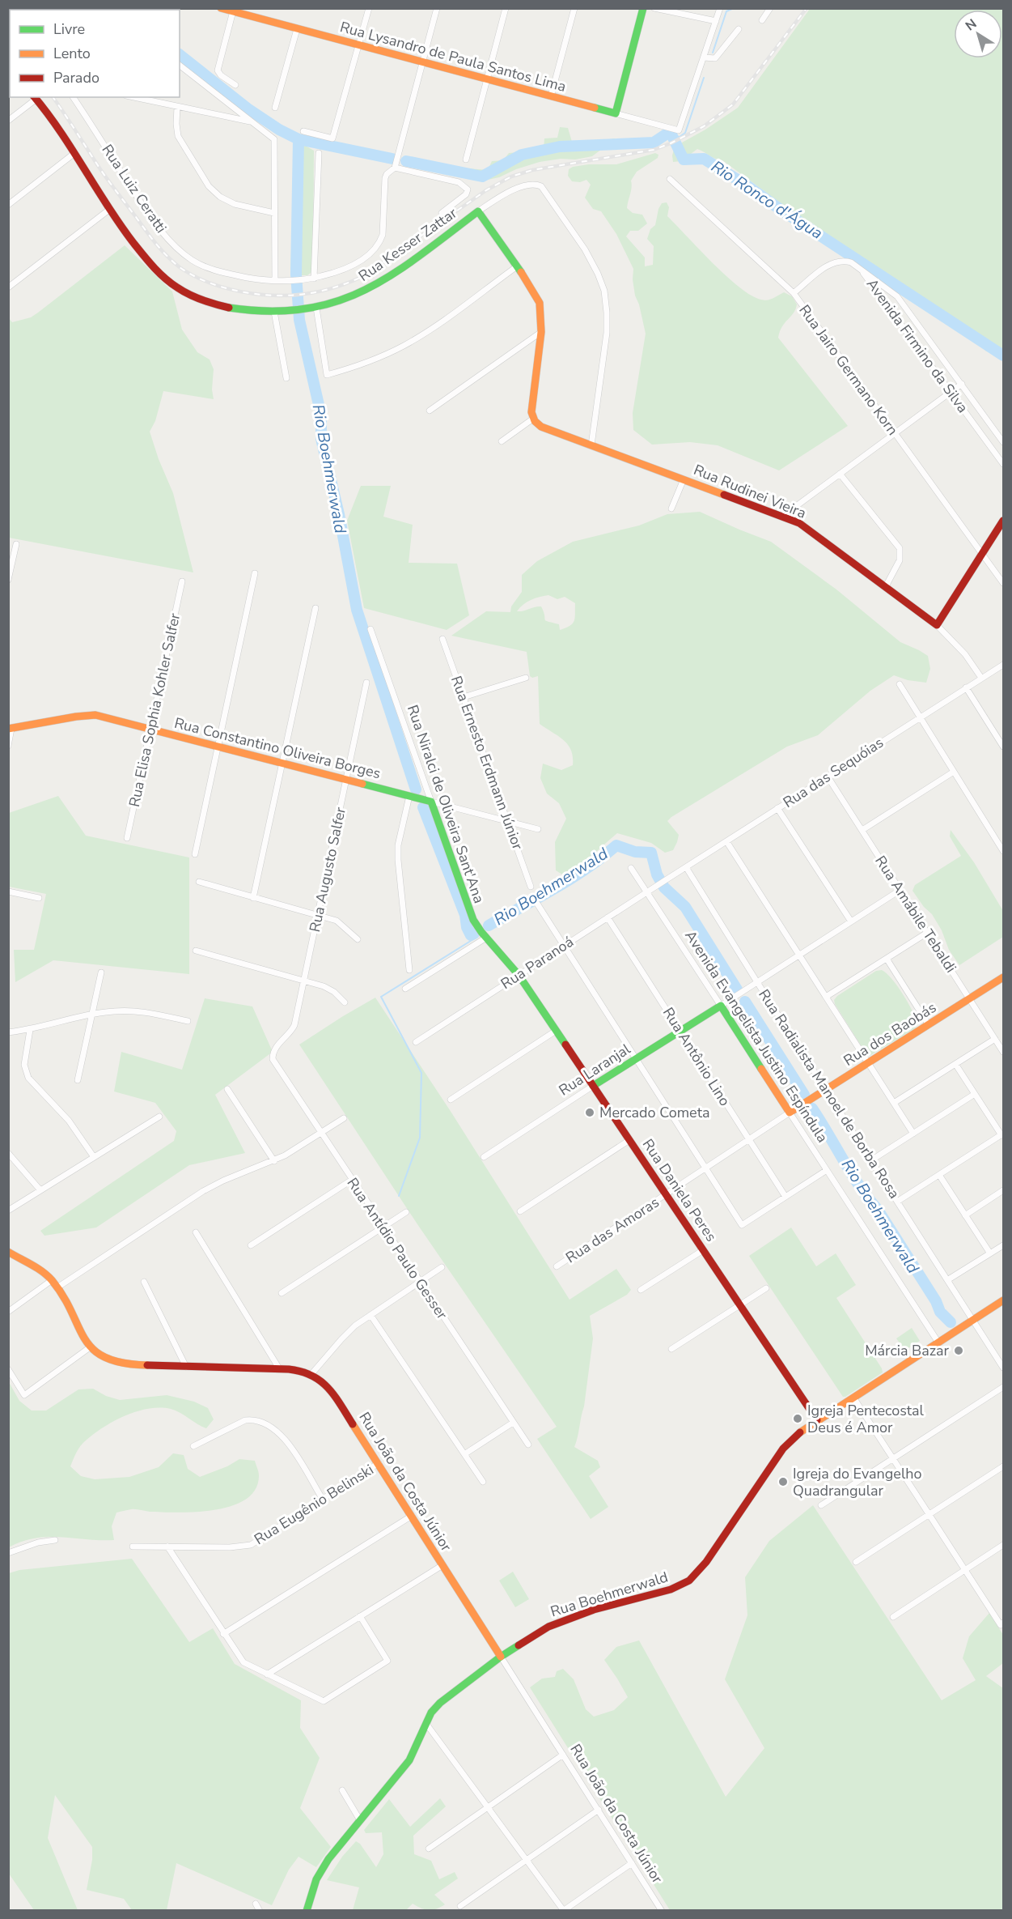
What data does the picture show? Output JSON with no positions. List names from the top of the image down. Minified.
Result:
{"streets":{"street":["Rua Lysandro de Paula Santos Lima","Rua Luiz Ceratti","Rua Kesser Zattar","Avenida Firmino da Silva","Rua Jairo Germano Korn","Rua Rudinei Vieira","Rua Elisa Sophia Kohler Salfer","Rua Constantino Oliveira Borges","Rua Ernesto Erdmann Júnior","Rua das Sequóias","Rua Niralci de Oliveira Sant'Ana","Rua Augusto Salfer","Rua Amábile Tebaldi","Rua Paranoá","Rua dos Baobás","Avenida Evangelista Justino Espíndula","Rua Antônio Lino","Rua Laranjal","Rua Radialista Manoel de Borba Rosa","Rua Daniela Peres","Rua das Amoras","Rua Antídio Paulo Gesser","Rua João da Costa Júnior","Rua Eugênio Belinski","Rua Boehmerwald"]},"crossings":[["Rua Lysandro de Paula Santos Lima","Rua Luiz Ceratti"],["Rua Kesser Zattar","Rua Rudinei Vieira"],["Rua Rudinei Vieira","Rua das Sequóias"],["Rua Elisa Sophia Kohler Salfer","Rua Constantino Oliveira Borges"],["Rua Constantino Oliveira Borges","Rua Ernesto Erdmann Júnior"],["Rua Constantino Oliveira Borges","Rua Niralci de Oliveira Sant'Ana"],["Rua Constantino Oliveira Borges","Rua Augusto Salfer"],["Rua das Sequóias","Rua Amábile Tebaldi"],["Rua das Sequóias","Rua Paranoá"],["Rua das Sequóias","Rua Radialista Manoel de Borba Rosa"],["Rua Niralci de Oliveira Sant'Ana","Rua Paranoá"],["Rua Niralci de Oliveira Sant'Ana","Rua Daniela Peres"],["Rua Augusto Salfer","Rua Antídio Paulo Gesser"],["Rua Amábile Tebaldi","Rua dos Baobás"],["Rua Paranoá","Avenida Evangelista Justino Espíndula"],["Rua Paranoá","Rua Antônio Lino"],["Rua Paranoá","Rua Daniela Peres"],["Rua dos Baobás","Avenida Evangelista Justino Espíndula"],["Rua dos Baobás","Rua Radialista Manoel de Borba Rosa"],["Rua dos Baobás","Rua das Amoras"],["Avenida Evangelista Justino Espíndula","Rua Laranjal"],["Avenida Evangelista Justino Espíndula","Rua das Amoras"],["Avenida Evangelista Justino Espíndula","Rua Boehmerwald"],["Rua Antônio Lino","Rua Laranjal"],["Rua Antônio Lino","Rua das Amoras"],["Rua Laranjal","Rua Daniela Peres"],["Rua Radialista Manoel de Borba Rosa","Rua Boehmerwald"],["Rua Daniela Peres","Rua das Amoras"],["Rua Daniela Peres","Rua Boehmerwald"],["Rua João da Costa Júnior","Rua Eugênio Belinski"],["Rua João da Costa Júnior","Rua Boehmerwald"]],"water":["Rio Ronco d'Água","Rio Boehmerwald"],"places":["Mercado Cometa","Márcia Bazar","Igreja Pentecostal Deus é Amor","Igreja do Evangelho Quadrangular"],"legend":["Livre","Lento","Parado"],"north":"top left"}
